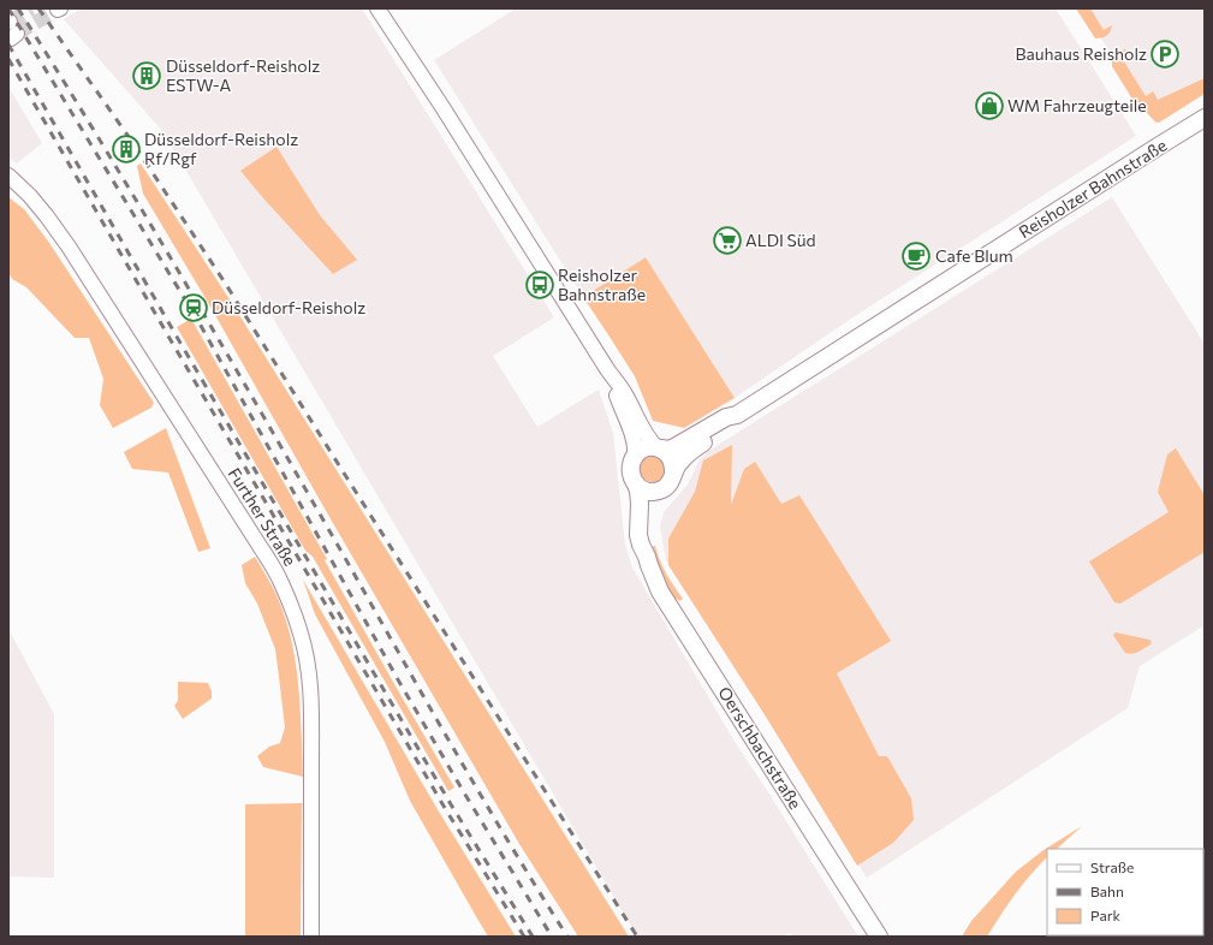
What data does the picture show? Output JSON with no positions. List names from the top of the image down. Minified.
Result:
{"streets":{"main road":["Reisholzer Bahnstraße","Oerschbachstraße"],"street":["Further Straße"]},"crossings":[["Reisholzer Bahnstraße","Oerschbachstraße"]],"places":{"parking":["Bauhaus Reisholz"],"building":["Düsseldorf-Reisholz ESTW-A","Düsseldorf-Reisholz Rf/Rgf"],"shop":["WM Fahrzeugteile"],"supermarket":["ALDI Süd"],"cafe":["Cafe Blum"],"bus stop":["Reisholzer Bahnstraße"],"station":["Düsseldorf-Reisholz"]},"legend":["Straße","Bahn","Park"]}
